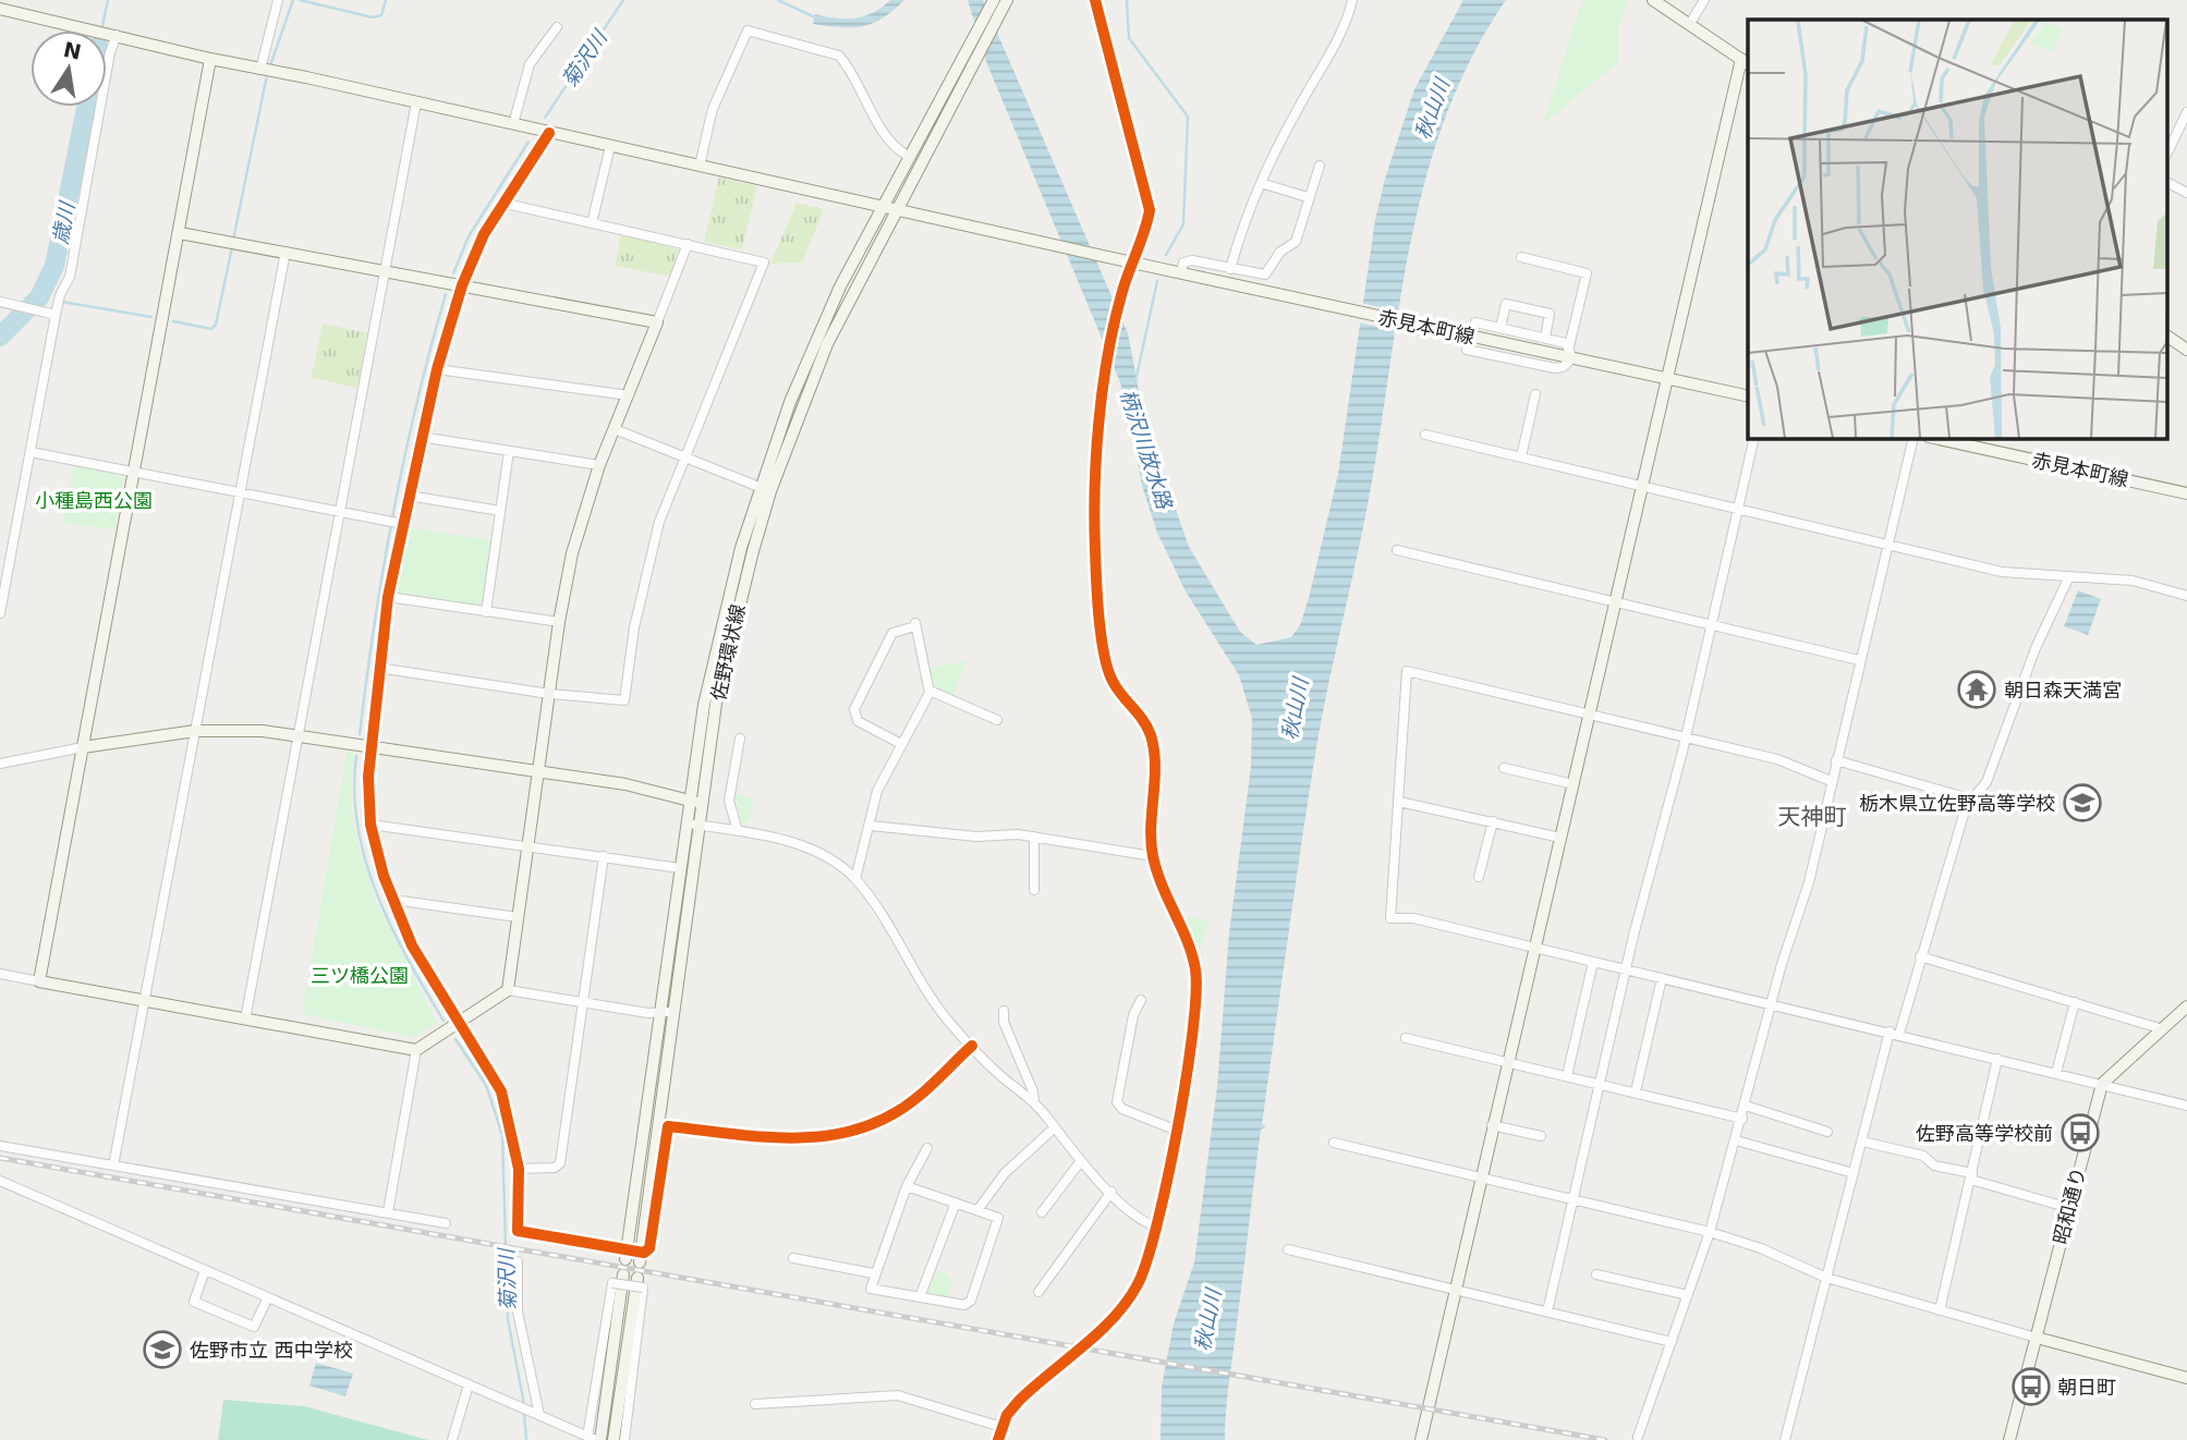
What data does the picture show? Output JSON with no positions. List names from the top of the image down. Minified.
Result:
{"streets":{"street":["赤見本町線","佐野環状線","昭和通り"]},"crossings":[["赤見本町線","佐野環状線"]],"districts":["天神町"],"water":["菊沢川","秋山川","歳川","柄沢川放水路"],"parks":["小種島西公園","三ツ橋公園"],"places":{"temple":["朝日森天満宮"],"school or university":["栃木県立佐野高等学校","佐野市立 西中学校"],"bus stop":["佐野高等学校前","朝日町"]},"north":"top"}
